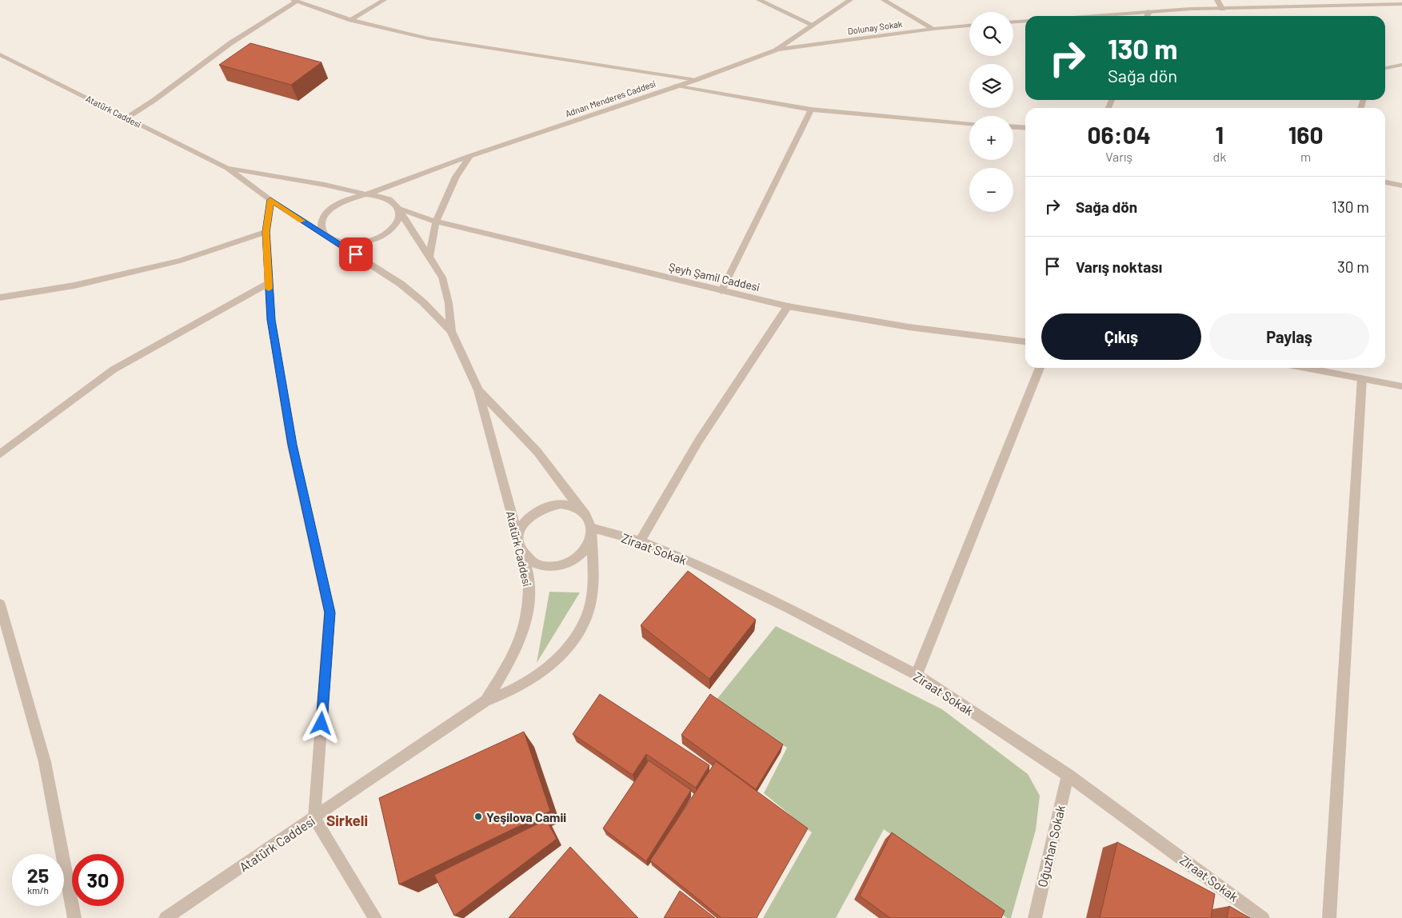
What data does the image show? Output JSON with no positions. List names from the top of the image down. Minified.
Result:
{"streets":{"street":["Dolunay Sokak","Adnan Menderes Caddesi","Atatürk Caddesi","Şeyh Şamil Caddesi","Ziraat Sokak","Oğuzhan Sokak"]},"crossings":[["Dolunay Sokak","Adnan Menderes Caddesi"],["Atatürk Caddesi","Ziraat Sokak"],["Ziraat Sokak","Oğuzhan Sokak"]],"districts":["Sirkeli"],"places":["Yeşilova Camii"],"page":{"map_buttons":["+","−"],"turn":["130 m","Sağa dön"],"eta":["06:04","Varış","1","dk","160","m"],"list":[{"name":"Sağa dön","value":"130 m"},{"name":"Varış noktası","value":"30 m"}],"buttons":["Çıkış","Paylaş"],"speed":"25 km/h","limit":"30"}}
